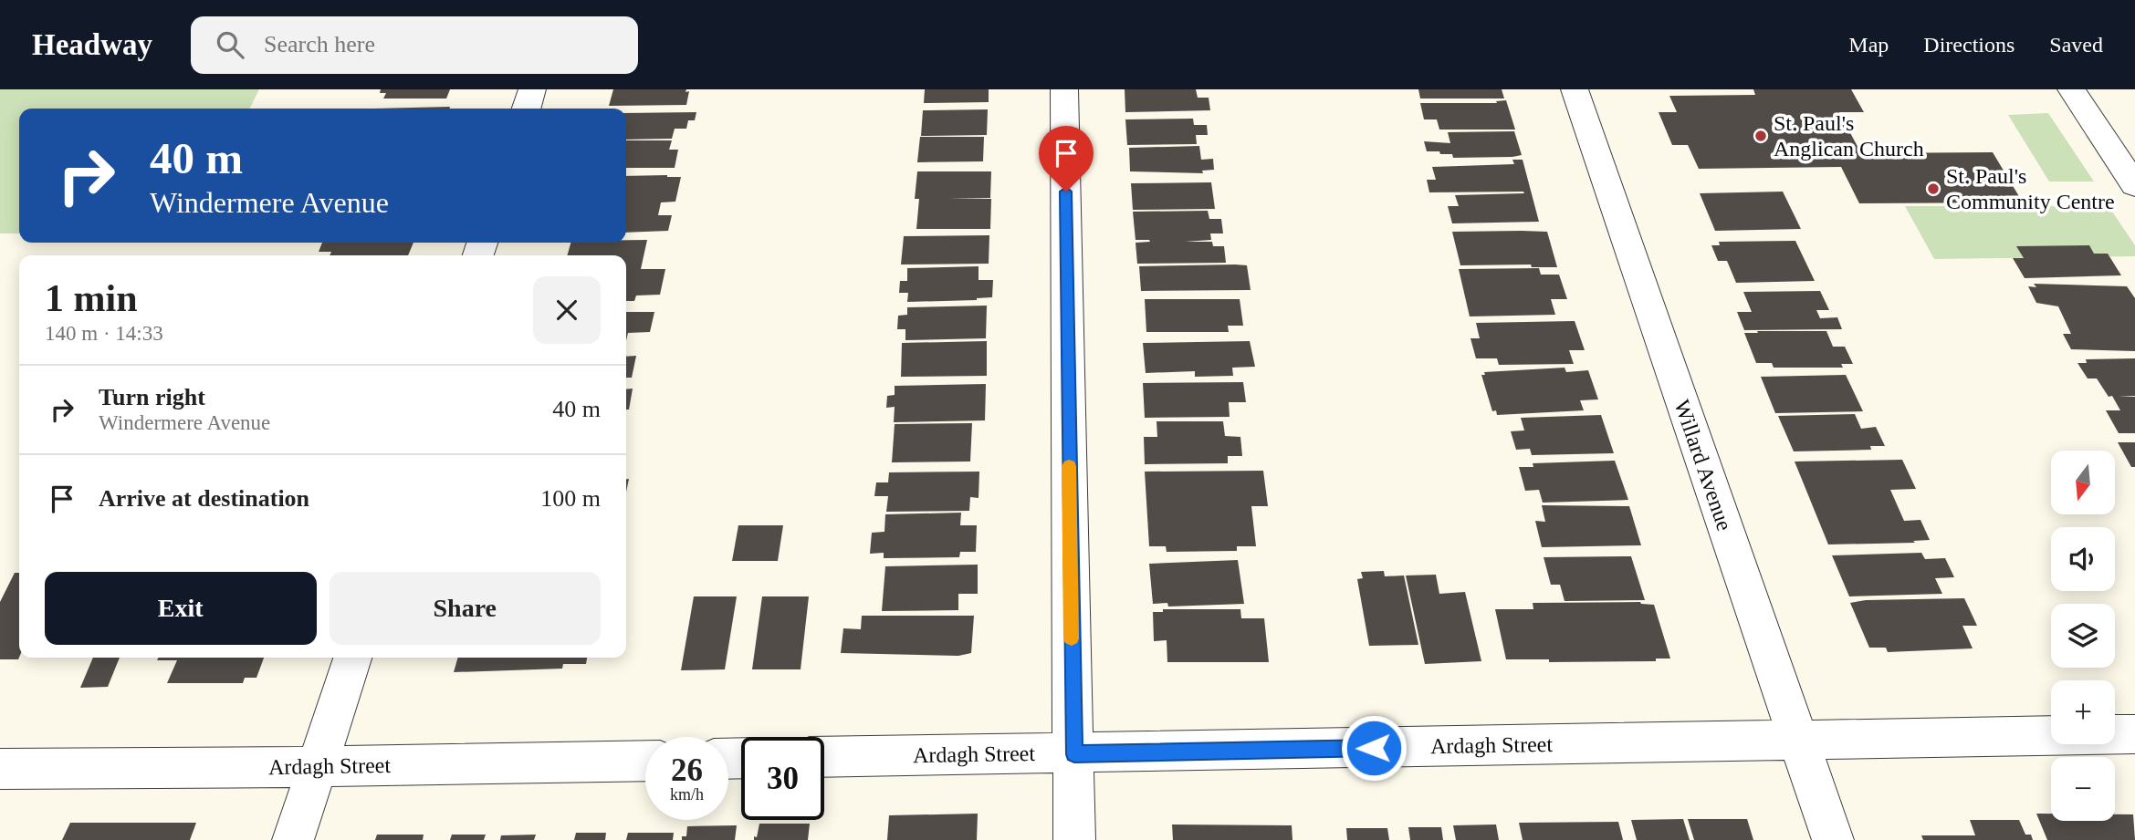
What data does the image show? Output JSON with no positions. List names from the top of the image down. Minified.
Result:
{"streets":{"street":["Willard Avenue","Ardagh Street"]},"crossings":[["Willard Avenue","Ardagh Street"]],"places":["St. Paul's Anglican Church","St. Paul's Community Centre"],"north":"bottom","page":{"header":"Headway","search":"Search here","nav":["Map","Directions","Saved"],"turn":["40 m","Windermere Avenue"],"heading":["1 min","140 m · 14:33"],"list":[{"name":"Turn right","note":"Windermere Avenue","value":"40 m"},{"name":"Arrive at destination","value":"100 m"}],"map_buttons":["+","−"],"buttons":["Exit","Share"],"speed":"26 km/h","limit":"30"}}
